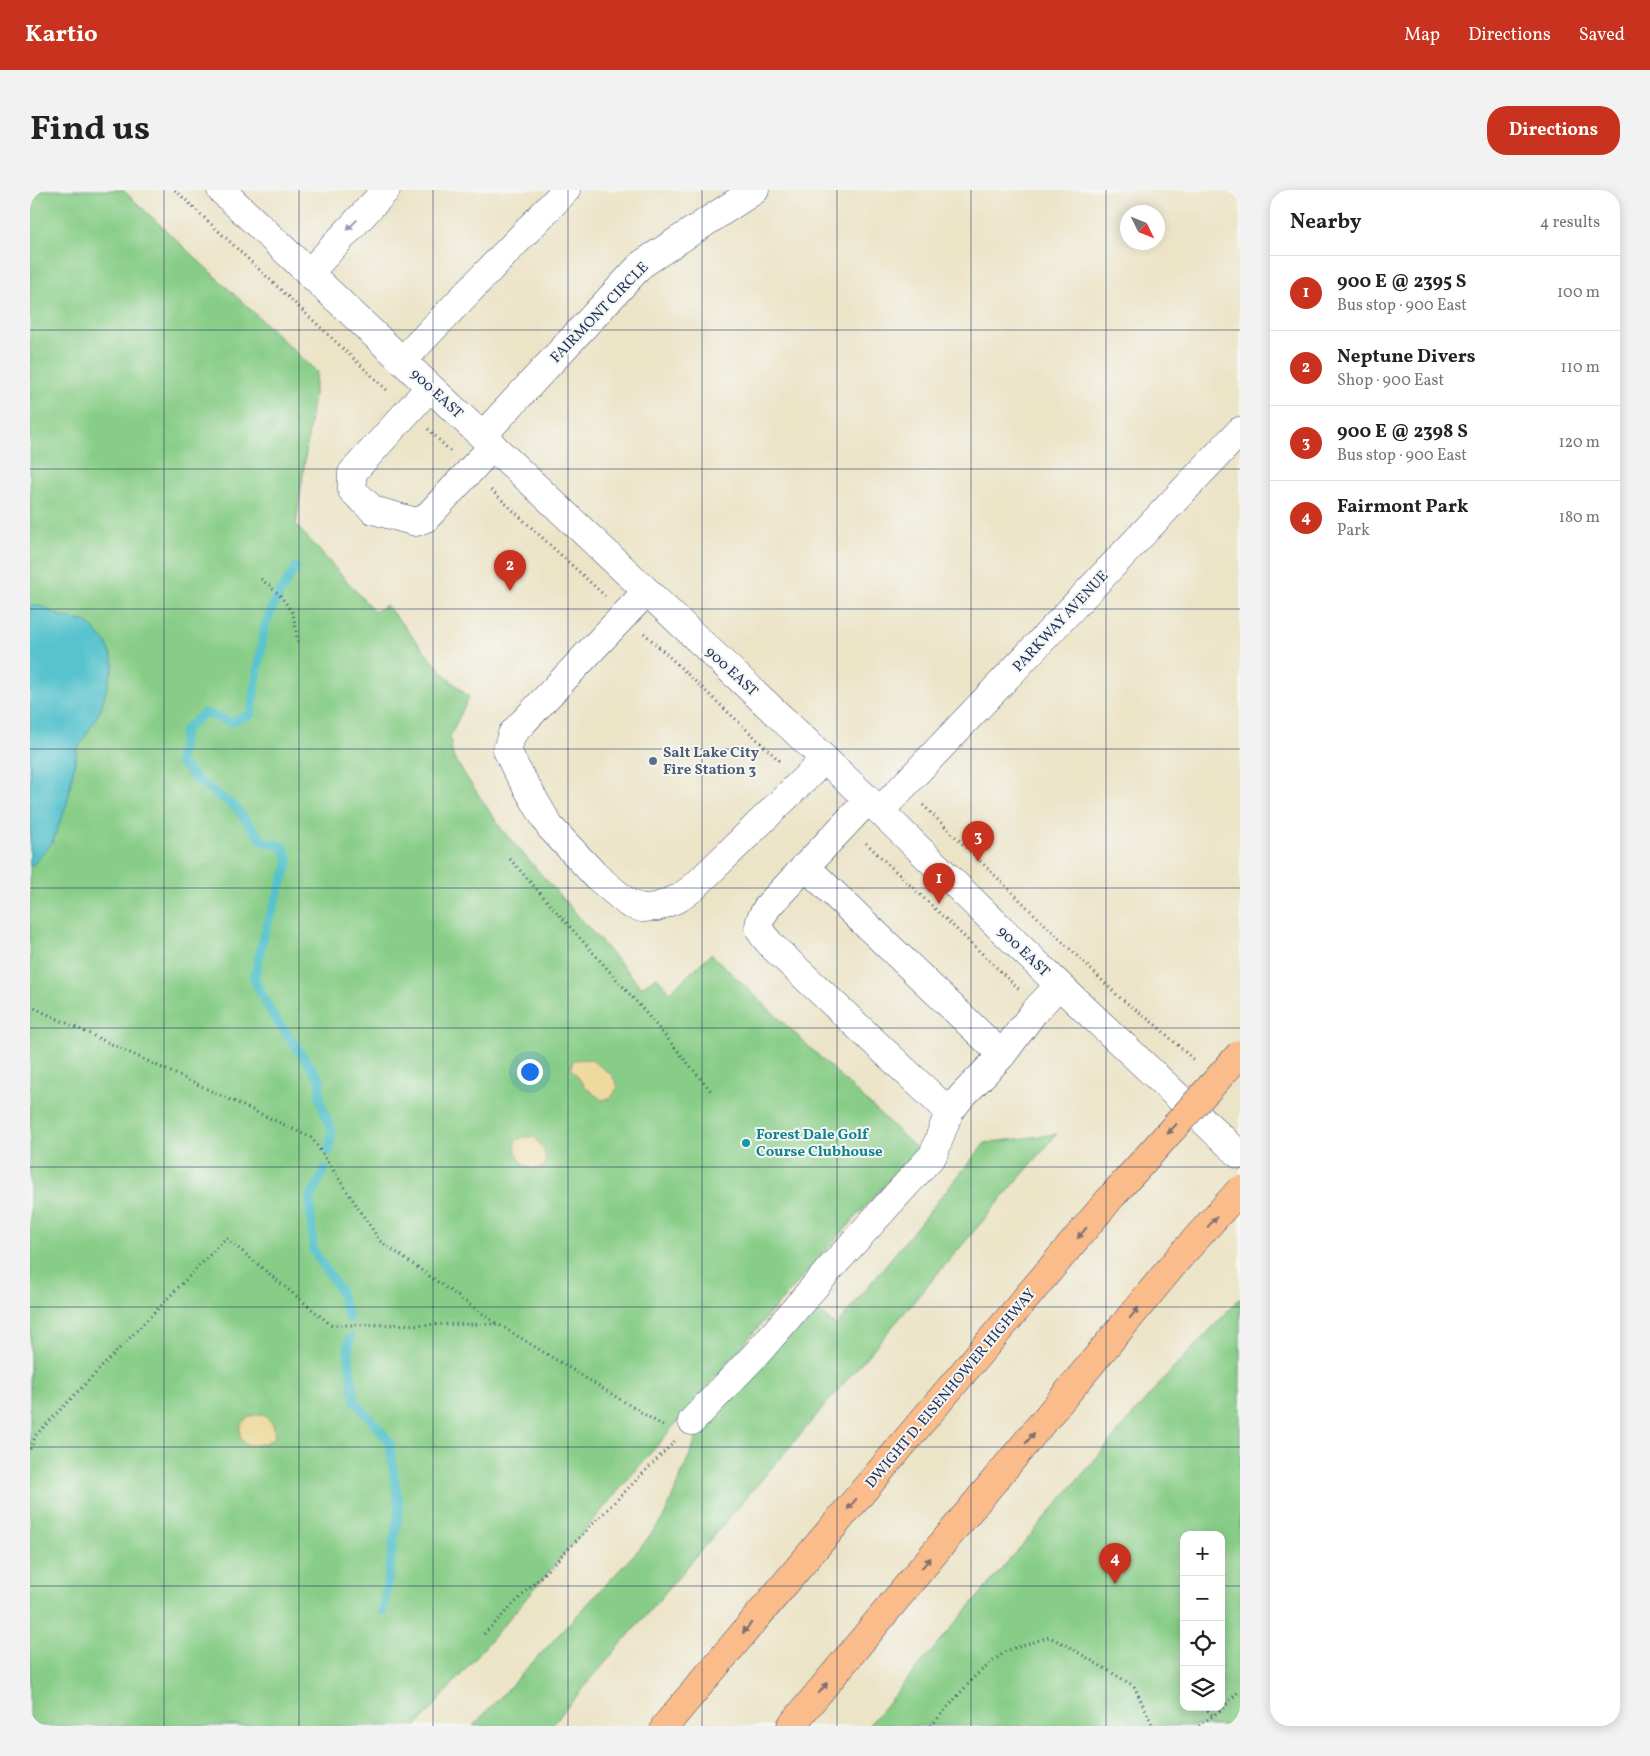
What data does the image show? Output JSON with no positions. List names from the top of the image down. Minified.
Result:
{"streets":{"highway":["DWIGHT D. EISENHOWER HIGHWAY"],"street":["FAIRMONT CIRCLE","900 EAST","PARKWAY AVENUE"]},"crossings":[["FAIRMONT CIRCLE","900 EAST"],["900 EAST","PARKWAY AVENUE"]],"places":["Salt Lake City Fire Station 3","Forest Dale Golf Course Clubhouse"],"north":"bottom right","page":{"header":"Kartio","nav":["Map","Directions","Saved"],"title":"Find us","buttons":"Directions","heading":["Nearby","4 results"],"list":[{"mark":"1","name":"900 E @ 2395 S","note":"Bus stop · 900 East","value":"100 m"},{"mark":"2","name":"Neptune Divers","note":"Shop · 900 East","value":"110 m"},{"mark":"3","name":"900 E @ 2398 S","note":"Bus stop · 900 East","value":"120 m"},{"mark":"4","name":"Fairmont Park","note":"Park","value":"180 m"}],"pins":["2","3","1","4"],"map_buttons":["+","−"]}}
